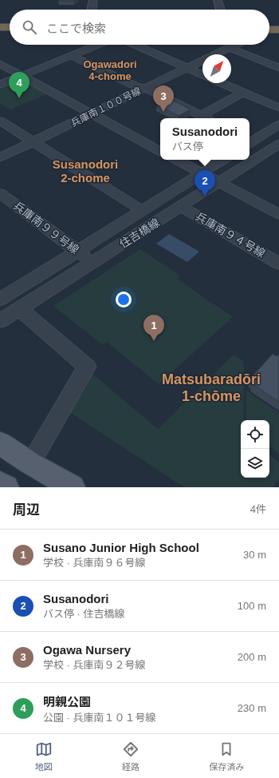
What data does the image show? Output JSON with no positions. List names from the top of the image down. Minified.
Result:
{"streets":{"street":["兵庫南１００号線","兵庫南９９号線","住吉橋線","兵庫南９４号線"]},"crossings":[["兵庫南９９号線","住吉橋線"],["住吉橋線","兵庫南９４号線"]],"districts":["Ogawadori 4-chome","Susanodori 2-chome","Matsubaradōri 1-chōme"],"north":"top right","page":{"search":"ここで検索","pins":["4","3","2","1"],"popup":["Susanodori","バス停"],"heading":["周辺","4件"],"list":[{"mark":"1","name":"Susano Junior High School","note":"学校 · 兵庫南９６号線","value":"30 m"},{"mark":"2","name":"Susanodori","note":"バス停 · 住吉橋線","value":"100 m"},{"mark":"3","name":"Ogawa Nursery","note":"学校 · 兵庫南９２号線","value":"200 m"},{"mark":"4","name":"明親公園","note":"公園 · 兵庫南１０１号線","value":"230 m"}],"nav":["地図","経路","保存済み"]}}
